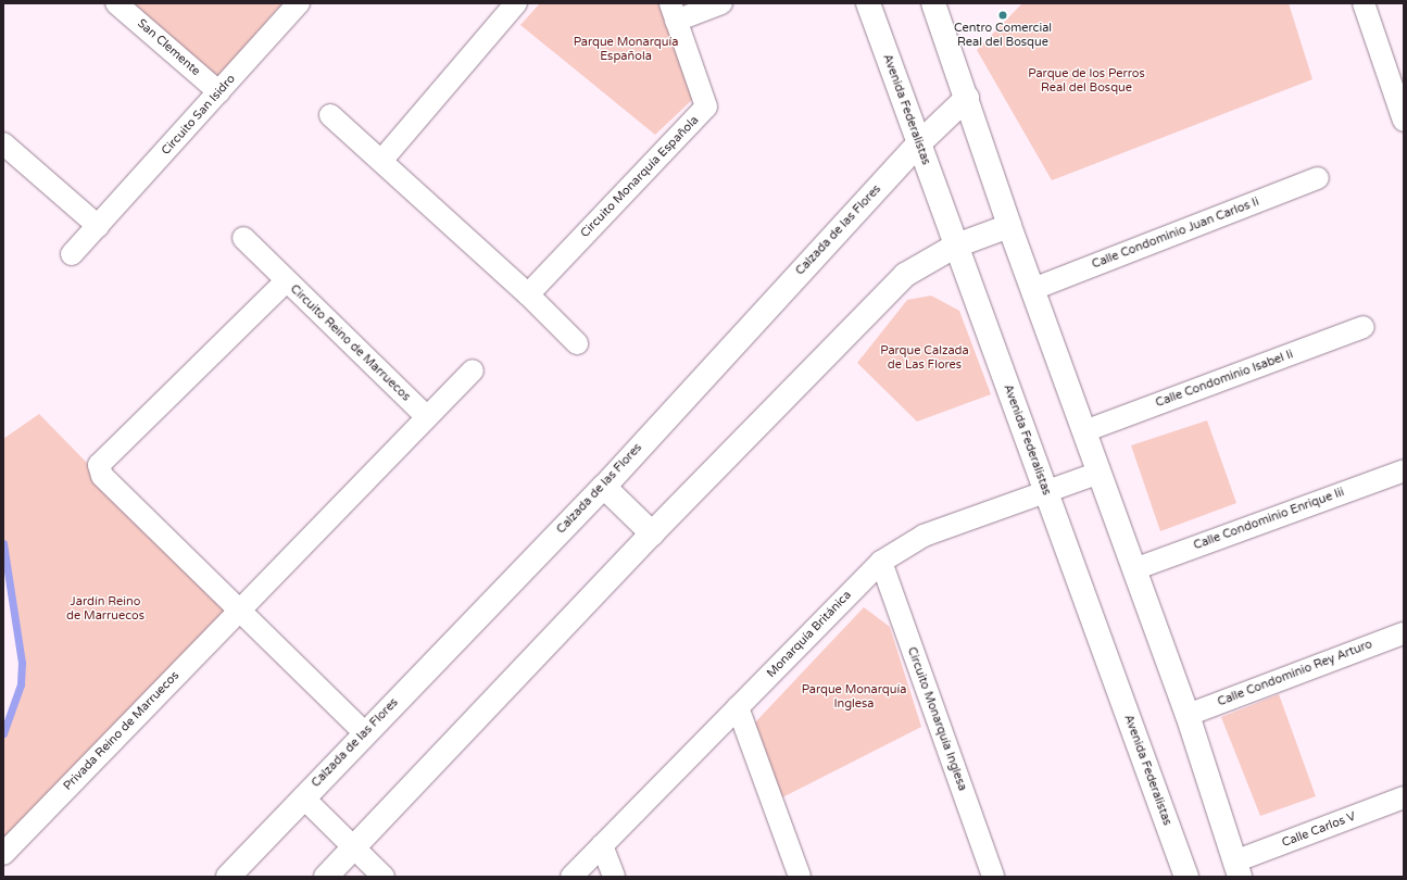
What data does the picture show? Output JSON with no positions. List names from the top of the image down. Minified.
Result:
{"streets":{"street":["San Clemente","Avenida Federalistas","Circuito San Isidro","Circuito Monarquía Española","Calzada de las Flores","Calle Condominio Juan Carlos Ii","Circuito Reino de Marruecos","Calle Condominio Isabel Ii","Calle Condominio Enrique Iii","Monarquía Británica","Calle Condominio Rey Arturo","Circuito Monarquía Inglesa","Privada Reino de Marruecos","Calle Carlos V"]},"crossings":[["San Clemente","Circuito San Isidro"],["Avenida Federalistas","Calzada de las Flores"],["Avenida Federalistas","Monarquía Británica"],["Calzada de las Flores","Circuito Reino de Marruecos"],["Circuito Reino de Marruecos","Privada Reino de Marruecos"],["Monarquía Británica","Circuito Monarquía Inglesa"]],"parks":["Parque Monarquía Española","Parque de los Perros Real del Bosque","Parque Calzada de Las Flores","Jardín Reino de Marruecos","Parque Monarquía Inglesa"],"places":["Centro Comercial Real del Bosque"]}
